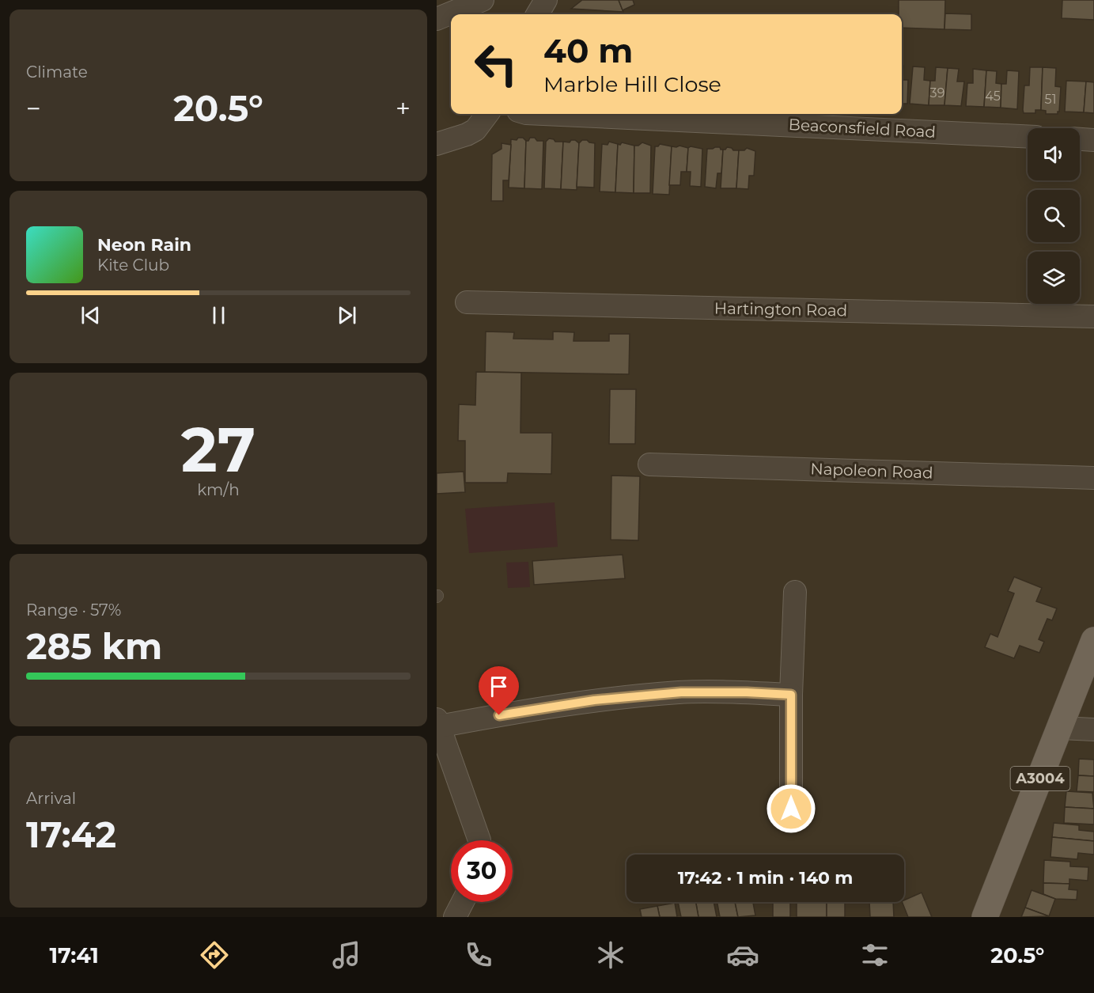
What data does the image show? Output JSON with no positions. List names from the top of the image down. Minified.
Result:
{"streets":{"main road":["A3004"],"street":["Beaconsfield Road","Hartington Road","Napoleon Road"]},"house_numbers":["39","45","51"],"page":{"tile":["Climate",["27","km/h"],["Range · 57%","285 km"],["Arrival","17:42"]],"turn":["40 m","Marble Hill Close"],"heat":["−","20.5°","+"],"song":["Neon Rain","Kite Club"],"limit":"30","trip":"17:42 · 1 min · 140 m","tabs":["17:41","20.5°"]}}
